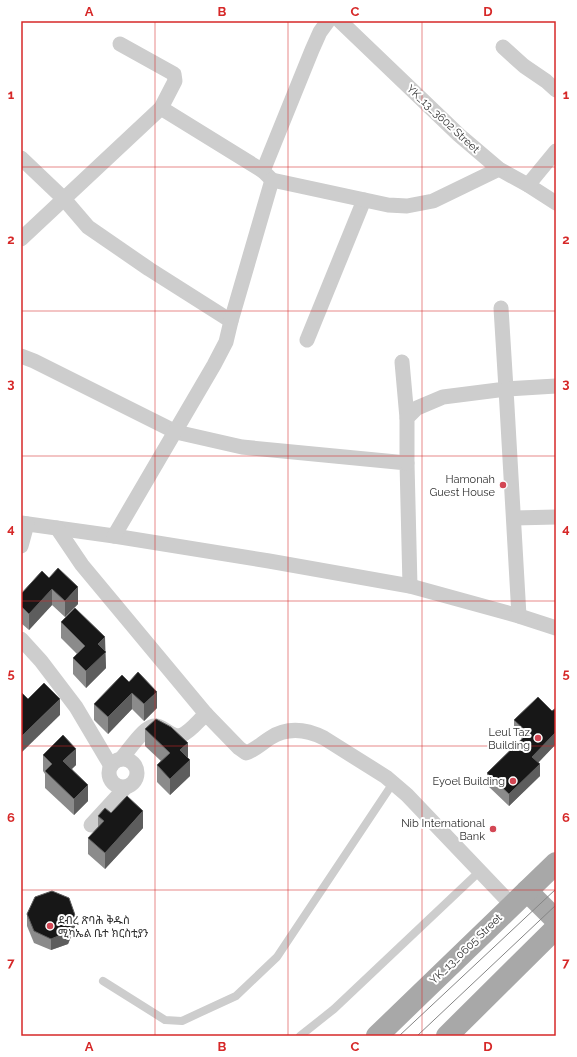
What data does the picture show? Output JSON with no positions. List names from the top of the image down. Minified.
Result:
{"streets":{"main road":["YK_13_0605 Street"],"street":["YK_13_3602 Street"]},"places":["Hamonah Guest House","Leul Taz Building","Eyoel Building","Nib International Bank","ደብረ ጽባሕ ቅዱስ ሚካኤል ቤተ ክርስቲያን"],"grid":{"columns":["A","B","C","D"],"rows":["1","2","3","4","5","6","7"]}}
